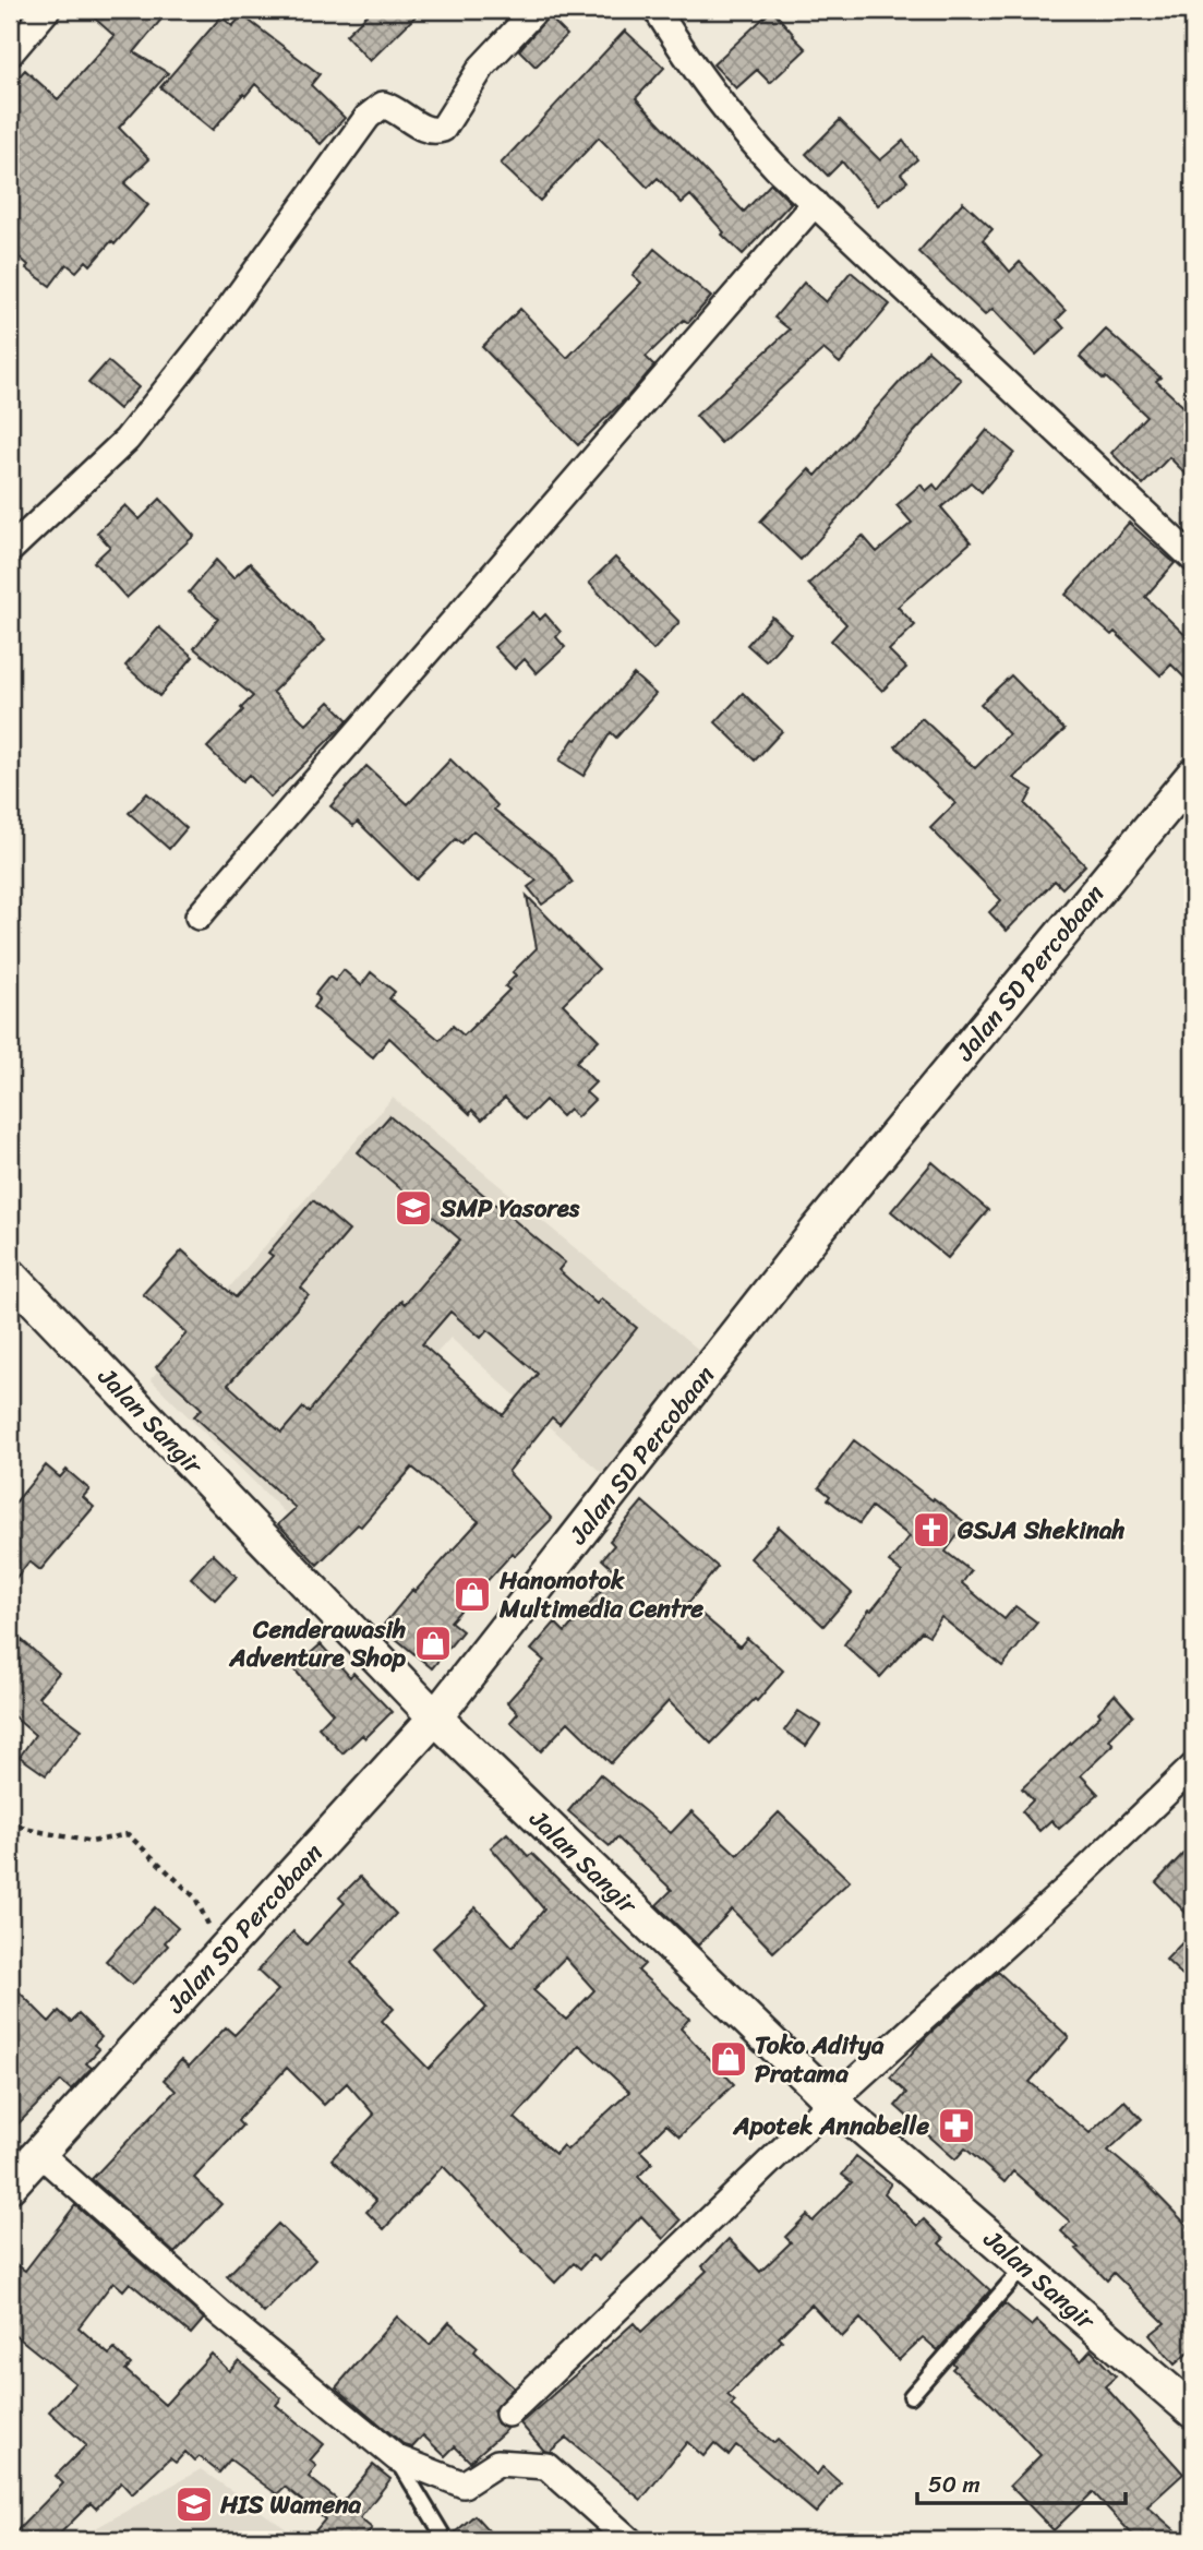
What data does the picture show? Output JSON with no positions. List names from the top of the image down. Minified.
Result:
{"streets":{"street":["Jalan SD Percobaan","Jalan Sangir"]},"crossings":[["Jalan SD Percobaan","Jalan Sangir"]],"places":{"school or university":["SMP Yasores","HIS Wamena"],"church":["GSJA Shekinah"],"shop":["Hanomotok Multimedia Centre","Cenderawasih Adventure Shop","Toko Aditya Pratama"],"pharmacy":["Apotek Annabelle"]},"scale_bar":"50 m"}
